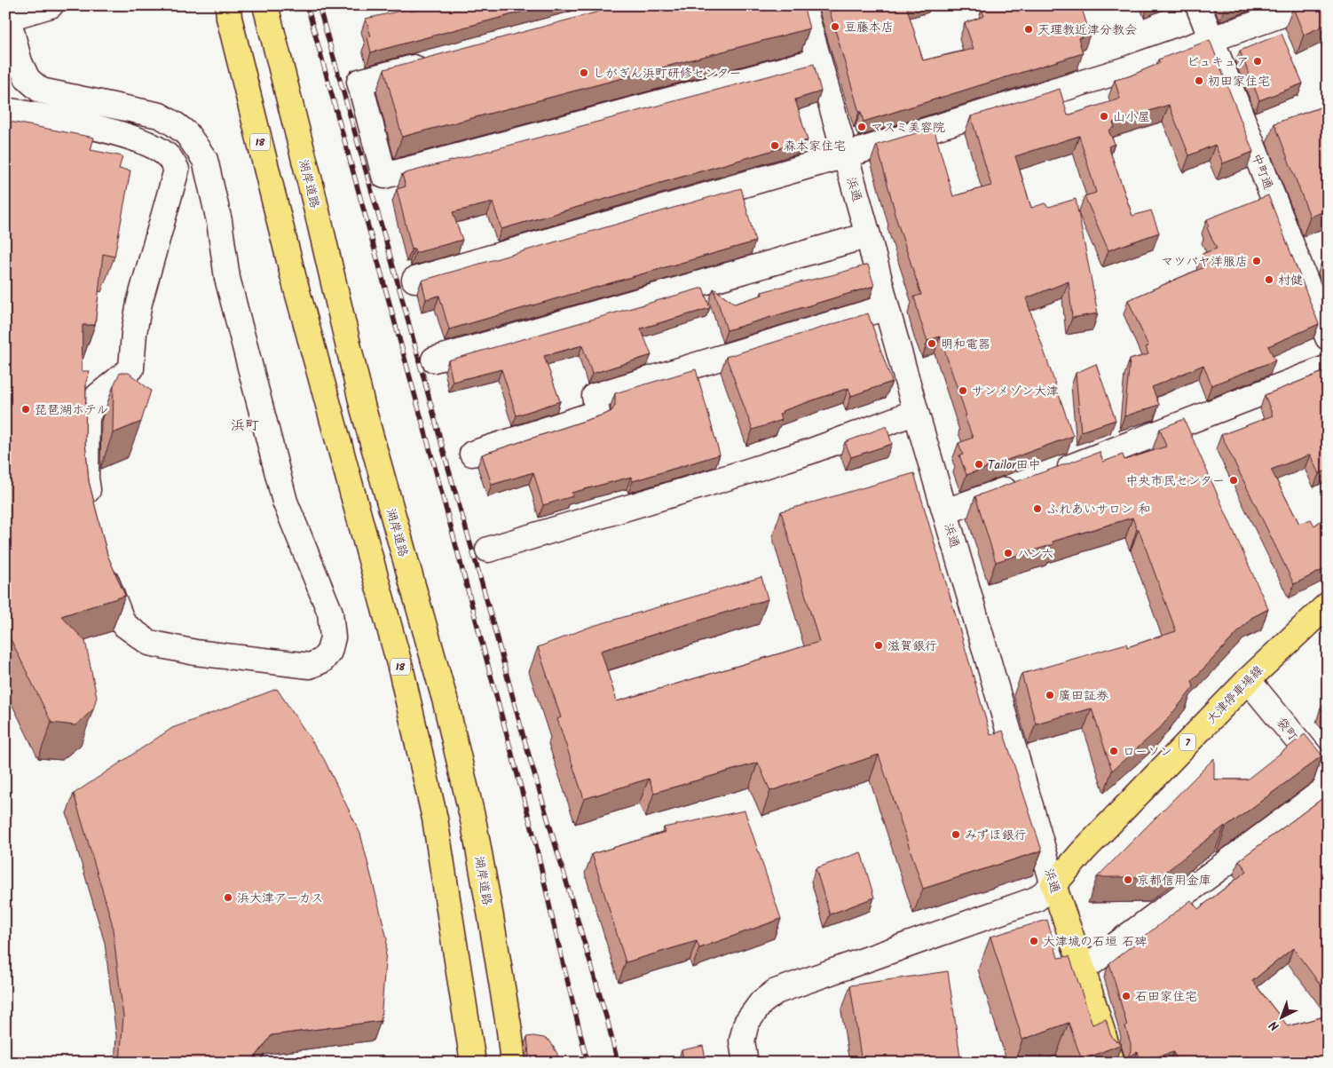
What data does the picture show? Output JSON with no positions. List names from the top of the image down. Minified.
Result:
{"streets":{"main road":["18","湖岸道路","浜通","大津停車場線","7"],"street":["中町通","袋町"]},"crossings":[["浜通","大津停車場線"],["大津停車場線","袋町"]],"districts":["浜町"],"places":["豆藤本店","天理教近津分教会","ビュキュア","しがぎん浜町研修センター","初田家住宅","山小屋","マスミ美容院","森本家住宅","マツバヤ洋服店","村健","明和電器","サンメゾン大津","琵琶湖ホテル","Tailor田中","中央市民センター","ふれあいサロン 和","ハン六","滋賀銀行","廣田証券","ローソン","みずほ銀行","京都信用金庫","浜大津アーカス","大津城の石垣 石碑","石田家住宅"],"north":"bottom left"}
